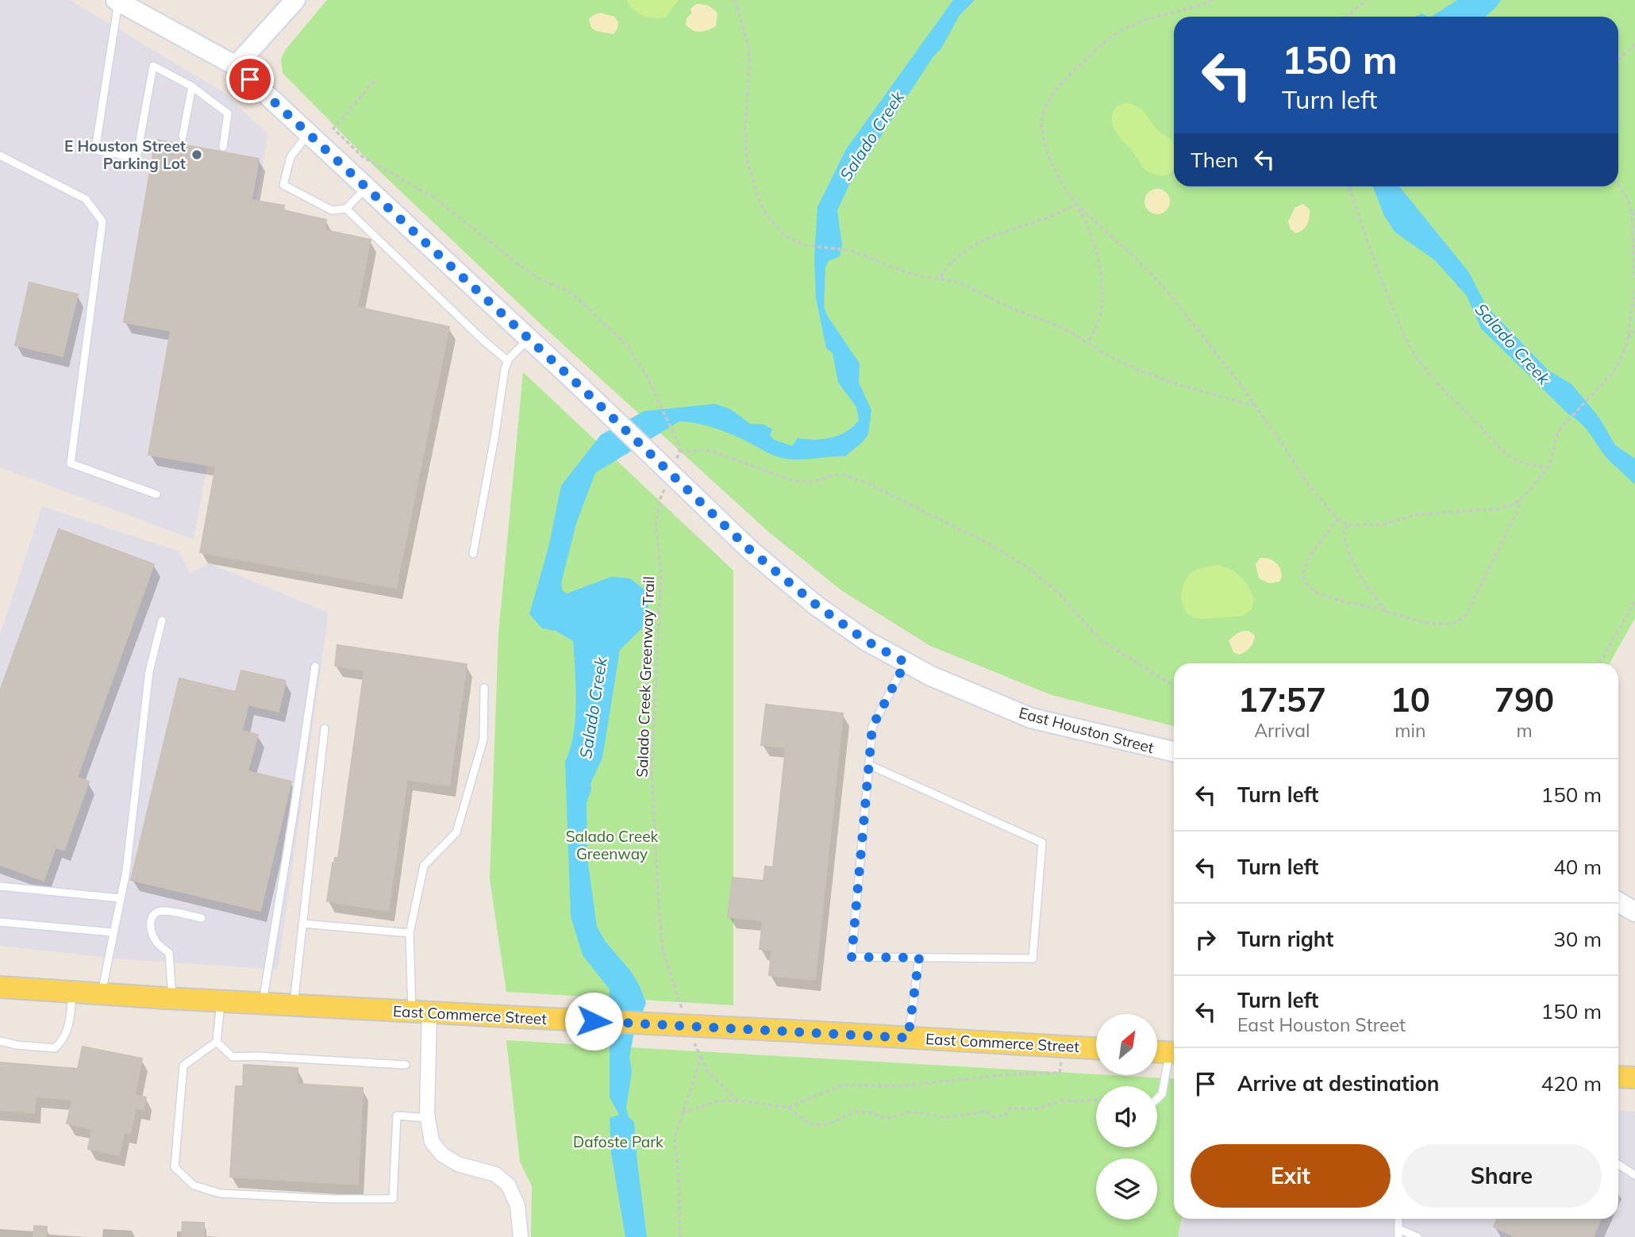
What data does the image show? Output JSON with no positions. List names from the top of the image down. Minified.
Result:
{"streets":{"main road":["East Houston Street","East Commerce Street"],"path":["Salado Creek Greenway Trail"]},"water":["Salado Creek"],"parks":["Salado Creek Greenway","Dafoste Park"],"places":["E Houston Street Parking Lot"],"north":"top right","page":{"turn":["150 m","Turn left"],"then":"Then","eta":["17:57","Arrival","10","min","790","m"],"list":[{"name":"Turn left","value":"150 m"},{"name":"Turn left","value":"40 m"},{"name":"Turn right","value":"30 m"},{"name":"Turn left","note":"East Houston Street","value":"150 m"},{"name":"Arrive at destination","value":"420 m"}],"buttons":["Exit","Share"]}}
